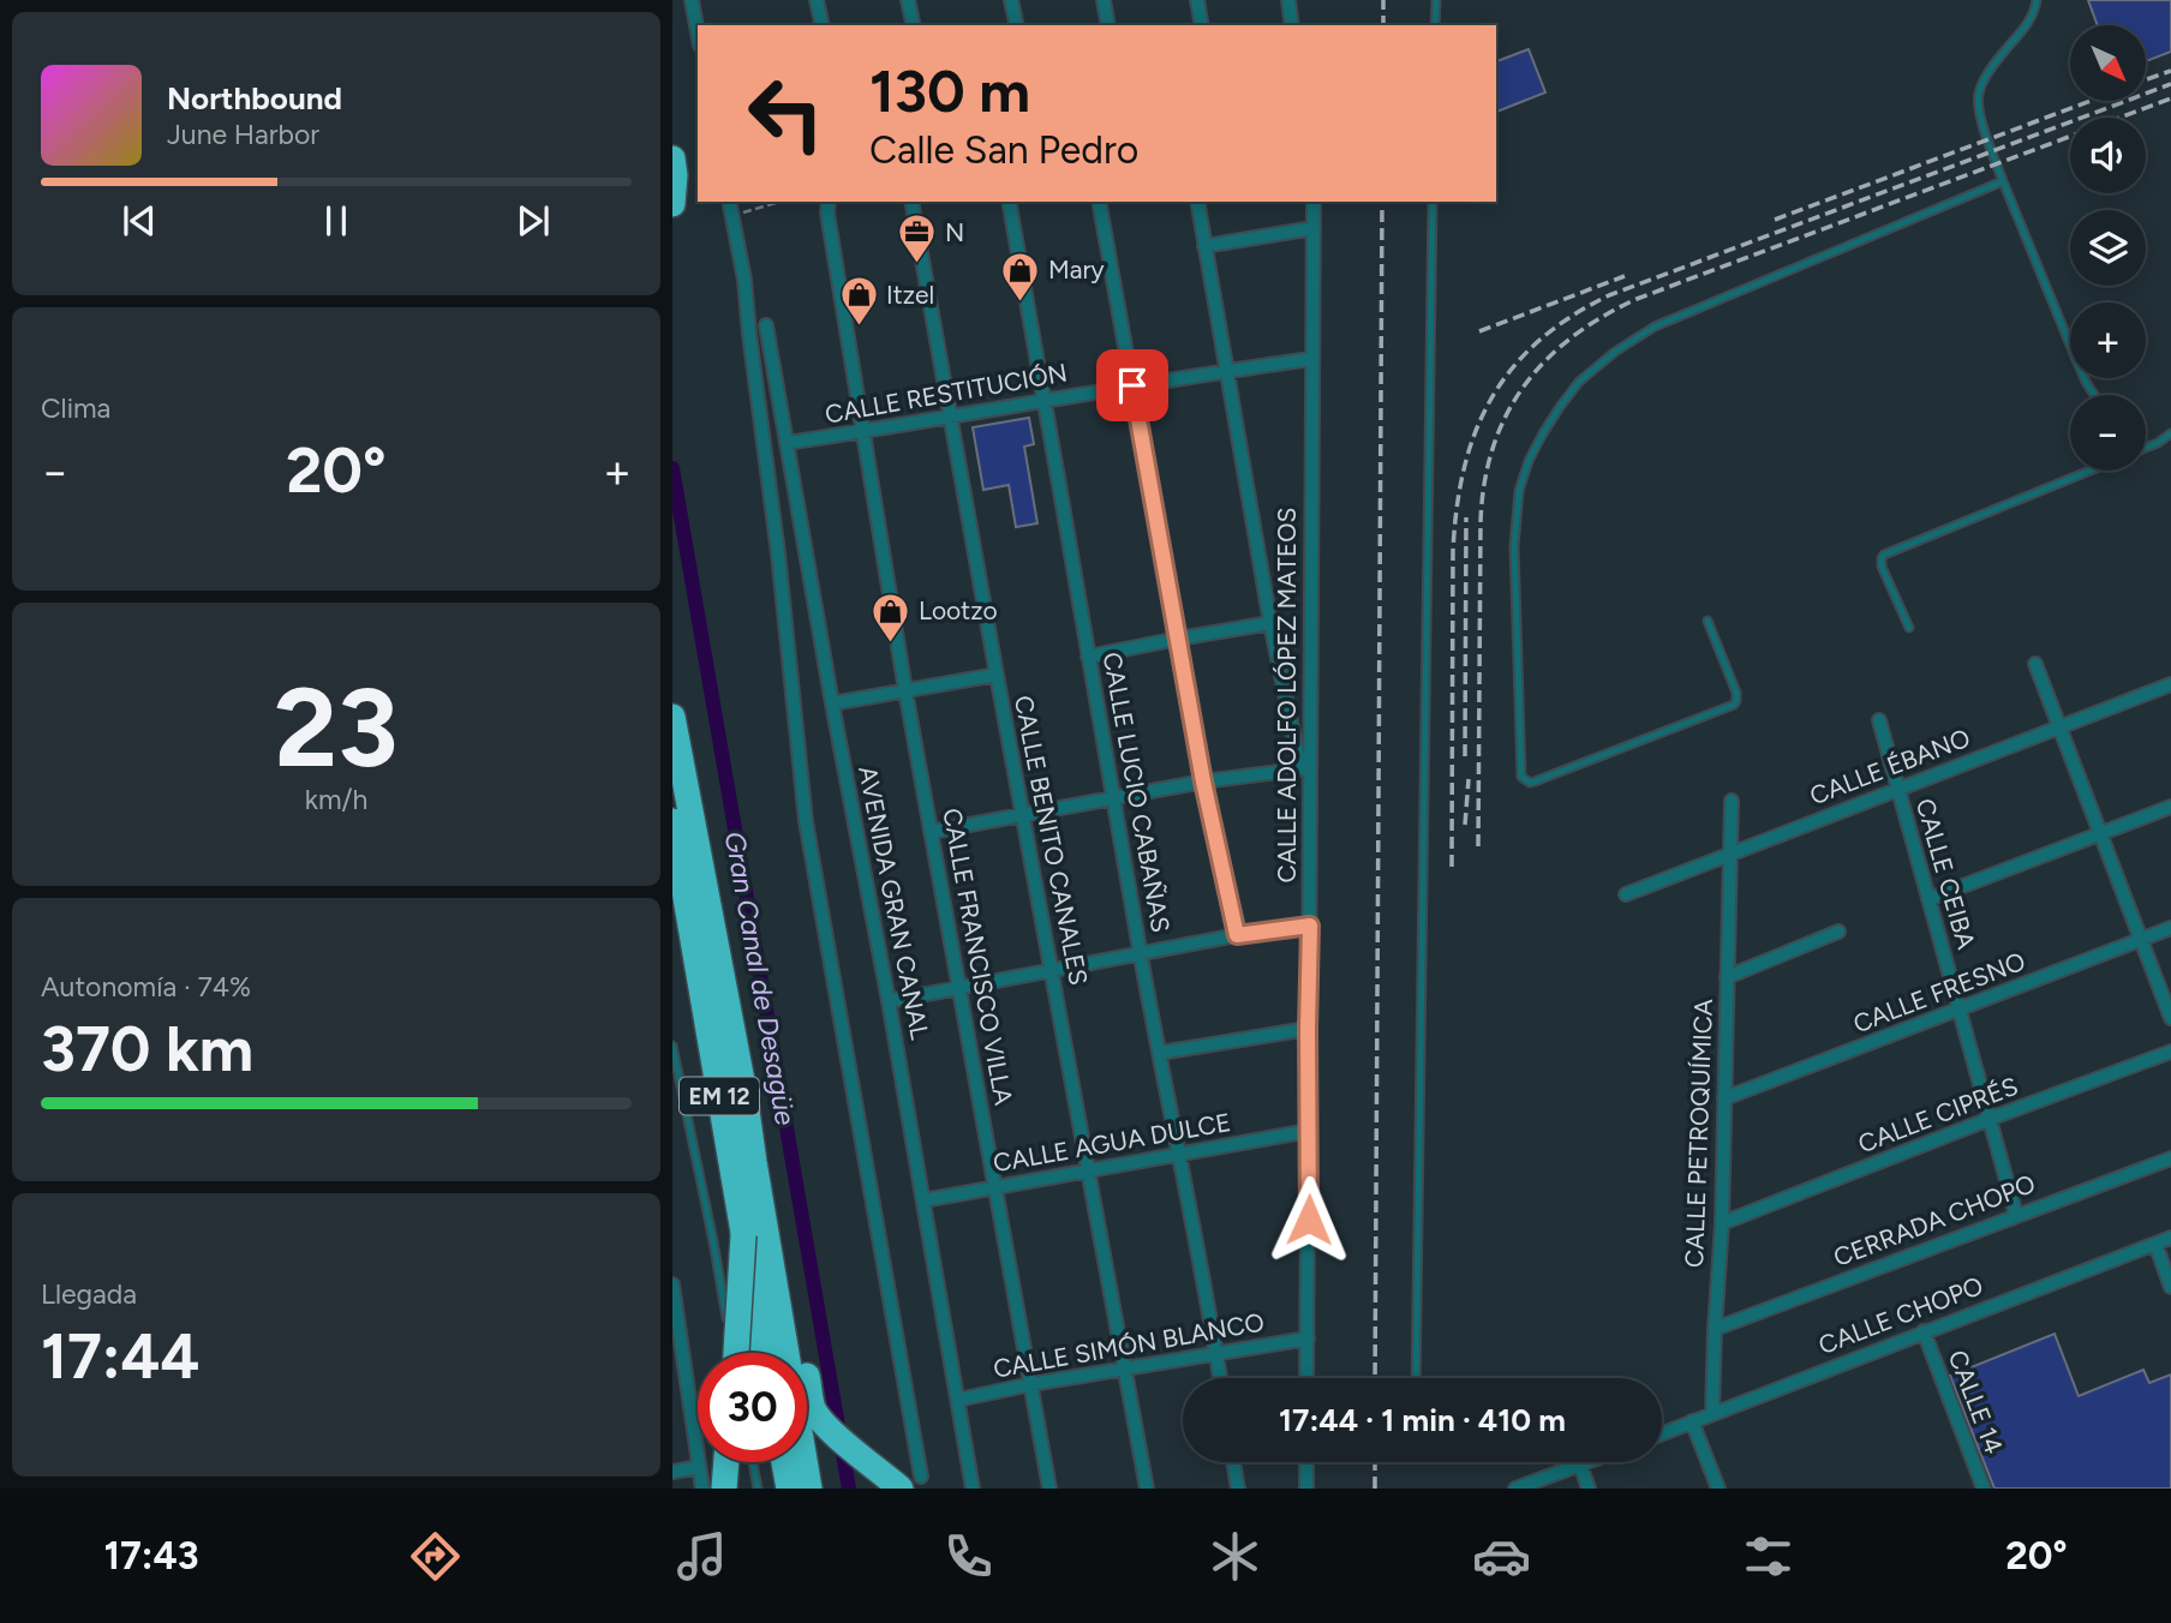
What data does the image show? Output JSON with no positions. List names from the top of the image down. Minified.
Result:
{"streets":{"highway":["EM 12"],"street":["CALLE RESTITUCIÓN","CALLE ADOLFO LÓPEZ MATEOS","CALLE ÉBANO","CALLE LUCIO CABAÑAS","CALLE BENITO CANALES","CALLE CEIBA","AVENIDA GRAN CANAL","CALLE FRANCISCO VILLA","CALLE FRESNO","CALLE CIPRÉS","CALLE PETROQUÍMICA","CALLE AGUA DULCE","CERRADA CHOPO","CALLE CHOPO","CALLE SIMÓN BLANCO","CALLE 14"]},"crossings":[["CALLE RESTITUCIÓN","CALLE ADOLFO LÓPEZ MATEOS"],["CALLE RESTITUCIÓN","CALLE LUCIO CABAÑAS"],["CALLE RESTITUCIÓN","CALLE BENITO CANALES"],["CALLE RESTITUCIÓN","AVENIDA GRAN CANAL"],["CALLE RESTITUCIÓN","CALLE FRANCISCO VILLA"],["CALLE ADOLFO LÓPEZ MATEOS","CALLE AGUA DULCE"],["CALLE ADOLFO LÓPEZ MATEOS","CALLE SIMÓN BLANCO"],["CALLE ÉBANO","CALLE CEIBA"],["CALLE ÉBANO","CALLE PETROQUÍMICA"],["CALLE LUCIO CABAÑAS","CALLE AGUA DULCE"],["CALLE LUCIO CABAÑAS","CALLE SIMÓN BLANCO"],["CALLE BENITO CANALES","CALLE AGUA DULCE"],["CALLE BENITO CANALES","CALLE SIMÓN BLANCO"],["CALLE CEIBA","CALLE FRESNO"],["CALLE CEIBA","CALLE CIPRÉS"],["CALLE CEIBA","CERRADA CHOPO"],["AVENIDA GRAN CANAL","CALLE AGUA DULCE"],["AVENIDA GRAN CANAL","CALLE SIMÓN BLANCO"],["CALLE FRANCISCO VILLA","CALLE AGUA DULCE"],["CALLE FRANCISCO VILLA","CALLE SIMÓN BLANCO"],["CALLE FRESNO","CALLE PETROQUÍMICA"],["CALLE CIPRÉS","CALLE PETROQUÍMICA"],["CALLE PETROQUÍMICA","CERRADA CHOPO"],["CALLE PETROQUÍMICA","CALLE CHOPO"],["CALLE CHOPO","CALLE 14"]],"water":["Gran Canal de Desagüe"],"places":{"office":["N"],"shop":["Mary","Itzel","Lootzo"]},"north":"bottom right","page":{"map_buttons":["+","−"],"turn":["130 m","Calle San Pedro"],"song":["Northbound","June Harbor"],"tile":["Clima",["23","km/h"],["Autonomía · 74%","370 km"],["Llegada","17:44"]],"heat":["−","20°","+"],"limit":"30","trip":"17:44 · 1 min · 410 m","tabs":["17:43","20°"]}}
